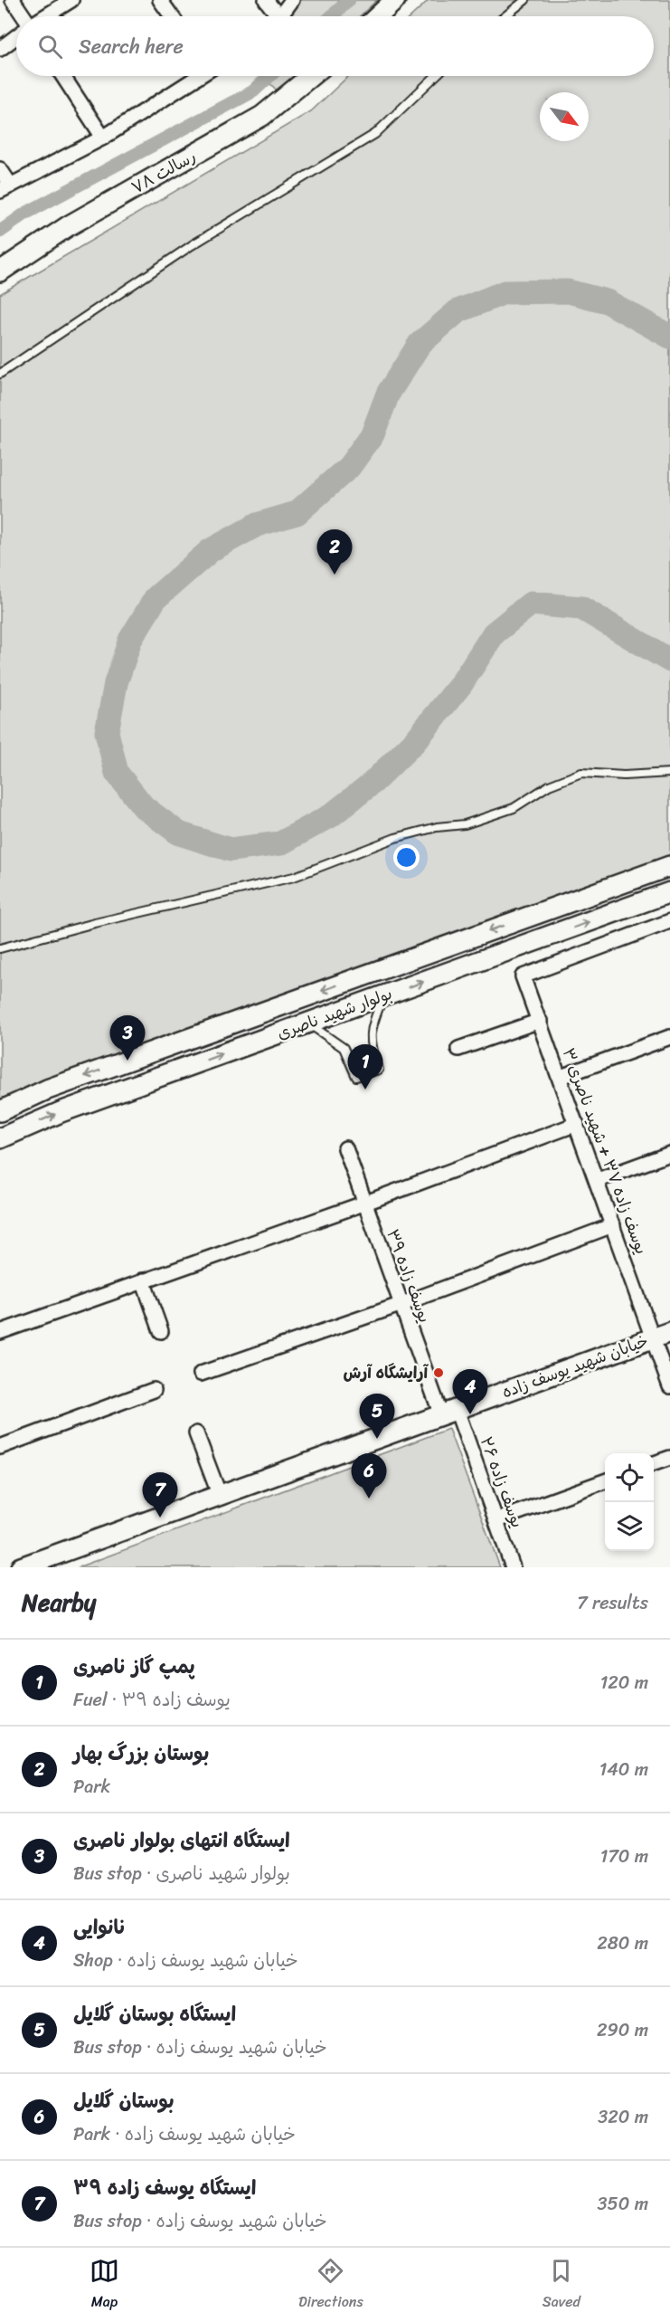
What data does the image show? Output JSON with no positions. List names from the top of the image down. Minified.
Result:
{"streets":{"main road":["رسالت ۷۸","بولوار شهید ناصری","خیابان شهید یوسف زاده"],"street":["یوسف زاده ۳۷ + شهید ناصری ۳","یوسف زاده ۳۹","یوسف زاده ۲۶"]},"crossings":[["یوسف زاده ۳۷ + شهید ناصری ۳","خیابان شهید یوسف زاده"],["یوسف زاده ۳۹","خیابان شهید یوسف زاده"],["یوسف زاده ۳۹","یوسف زاده ۲۶"],["خیابان شهید یوسف زاده","یوسف زاده ۲۶"]],"places":["آرایشگاه آرش"],"north":"bottom right","page":{"search":"Search here","pins":["2","3","1","4","5","6","7"],"heading":["Nearby","7 results"],"list":[{"mark":"1","name":"پمپ گاز ناصری","note":"Fuel · یوسف زاده ۳۹","value":"120 m"},{"mark":"2","name":"بوستان بزرگ بهار","note":"Park","value":"140 m"},{"mark":"3","name":"ایستگاه انتهای بولوار ناصری","note":"Bus stop · بولوار شهید ناصری","value":"170 m"},{"mark":"4","name":"نانوایی","note":"Shop · خیابان شهید یوسف زاده","value":"280 m"},{"mark":"5","name":"ایستگاه بوستان گلایل","note":"Bus stop · خیابان شهید یوسف زاده","value":"290 m"},{"mark":"6","name":"بوستان گلایل","note":"Park · خیابان شهید یوسف زاده","value":"320 m"},{"mark":"7","name":"ایستگاه یوسف زاده ۳۹","note":"Bus stop · خیابان شهید یوسف زاده","value":"350 m"}],"nav":["Map","Directions","Saved"]}}
